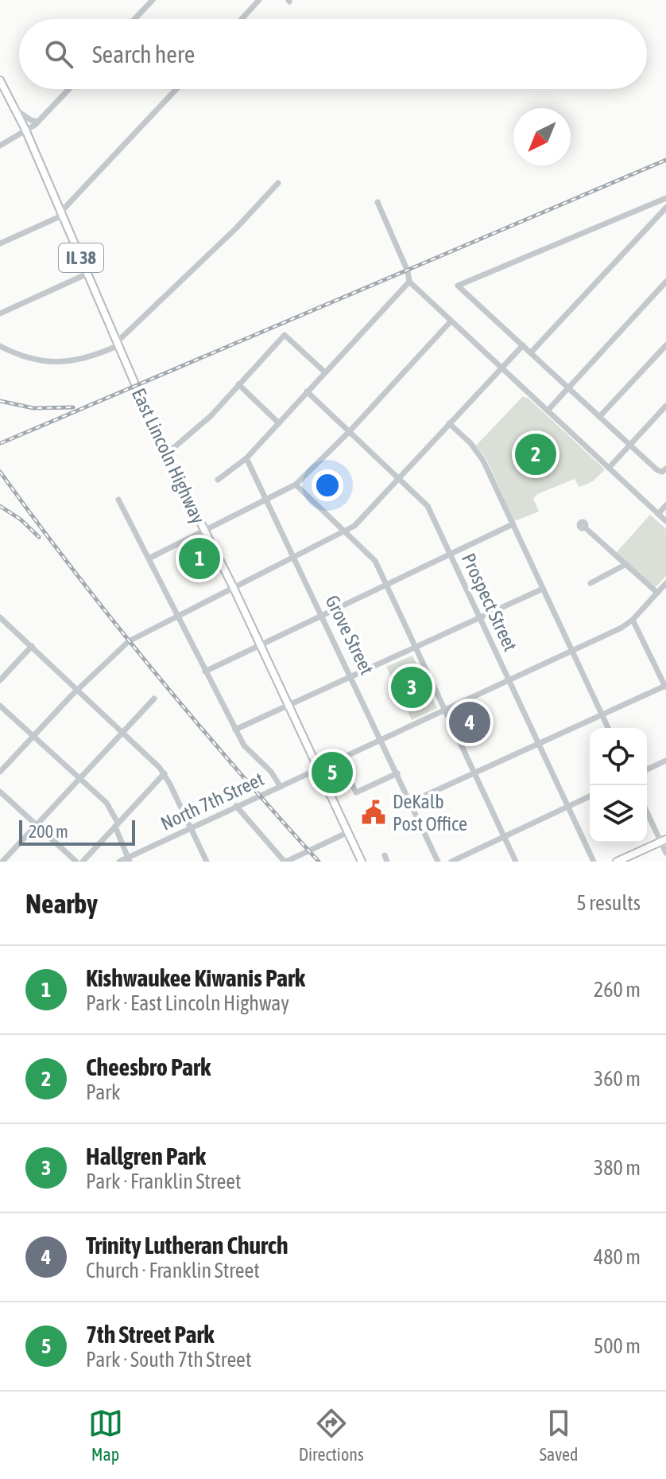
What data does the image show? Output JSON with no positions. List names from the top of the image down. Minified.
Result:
{"streets":{"main road":["IL 38","East Lincoln Highway"],"street":["Prospect Street","Grove Street","North 7th Street"]},"crossings":[["East Lincoln Highway","North 7th Street"],["Prospect Street","North 7th Street"],["Grove Street","North 7th Street"]],"places":{"public building":["DeKalb Post Office"]},"scale_bar":"200 m","north":"bottom left","page":{"search":"Search here","pins":["2","1","3","4","5"],"scale":"200 m","heading":["Nearby","5 results"],"list":[{"mark":"1","name":"Kishwaukee Kiwanis Park","note":"Park · East Lincoln Highway","value":"260 m"},{"mark":"2","name":"Cheesbro Park","note":"Park","value":"360 m"},{"mark":"3","name":"Hallgren Park","note":"Park · Franklin Street","value":"380 m"},{"mark":"4","name":"Trinity Lutheran Church","note":"Church · Franklin Street","value":"480 m"},{"mark":"5","name":"7th Street Park","note":"Park · South 7th Street","value":"500 m"}],"nav":["Map","Directions","Saved"]}}
